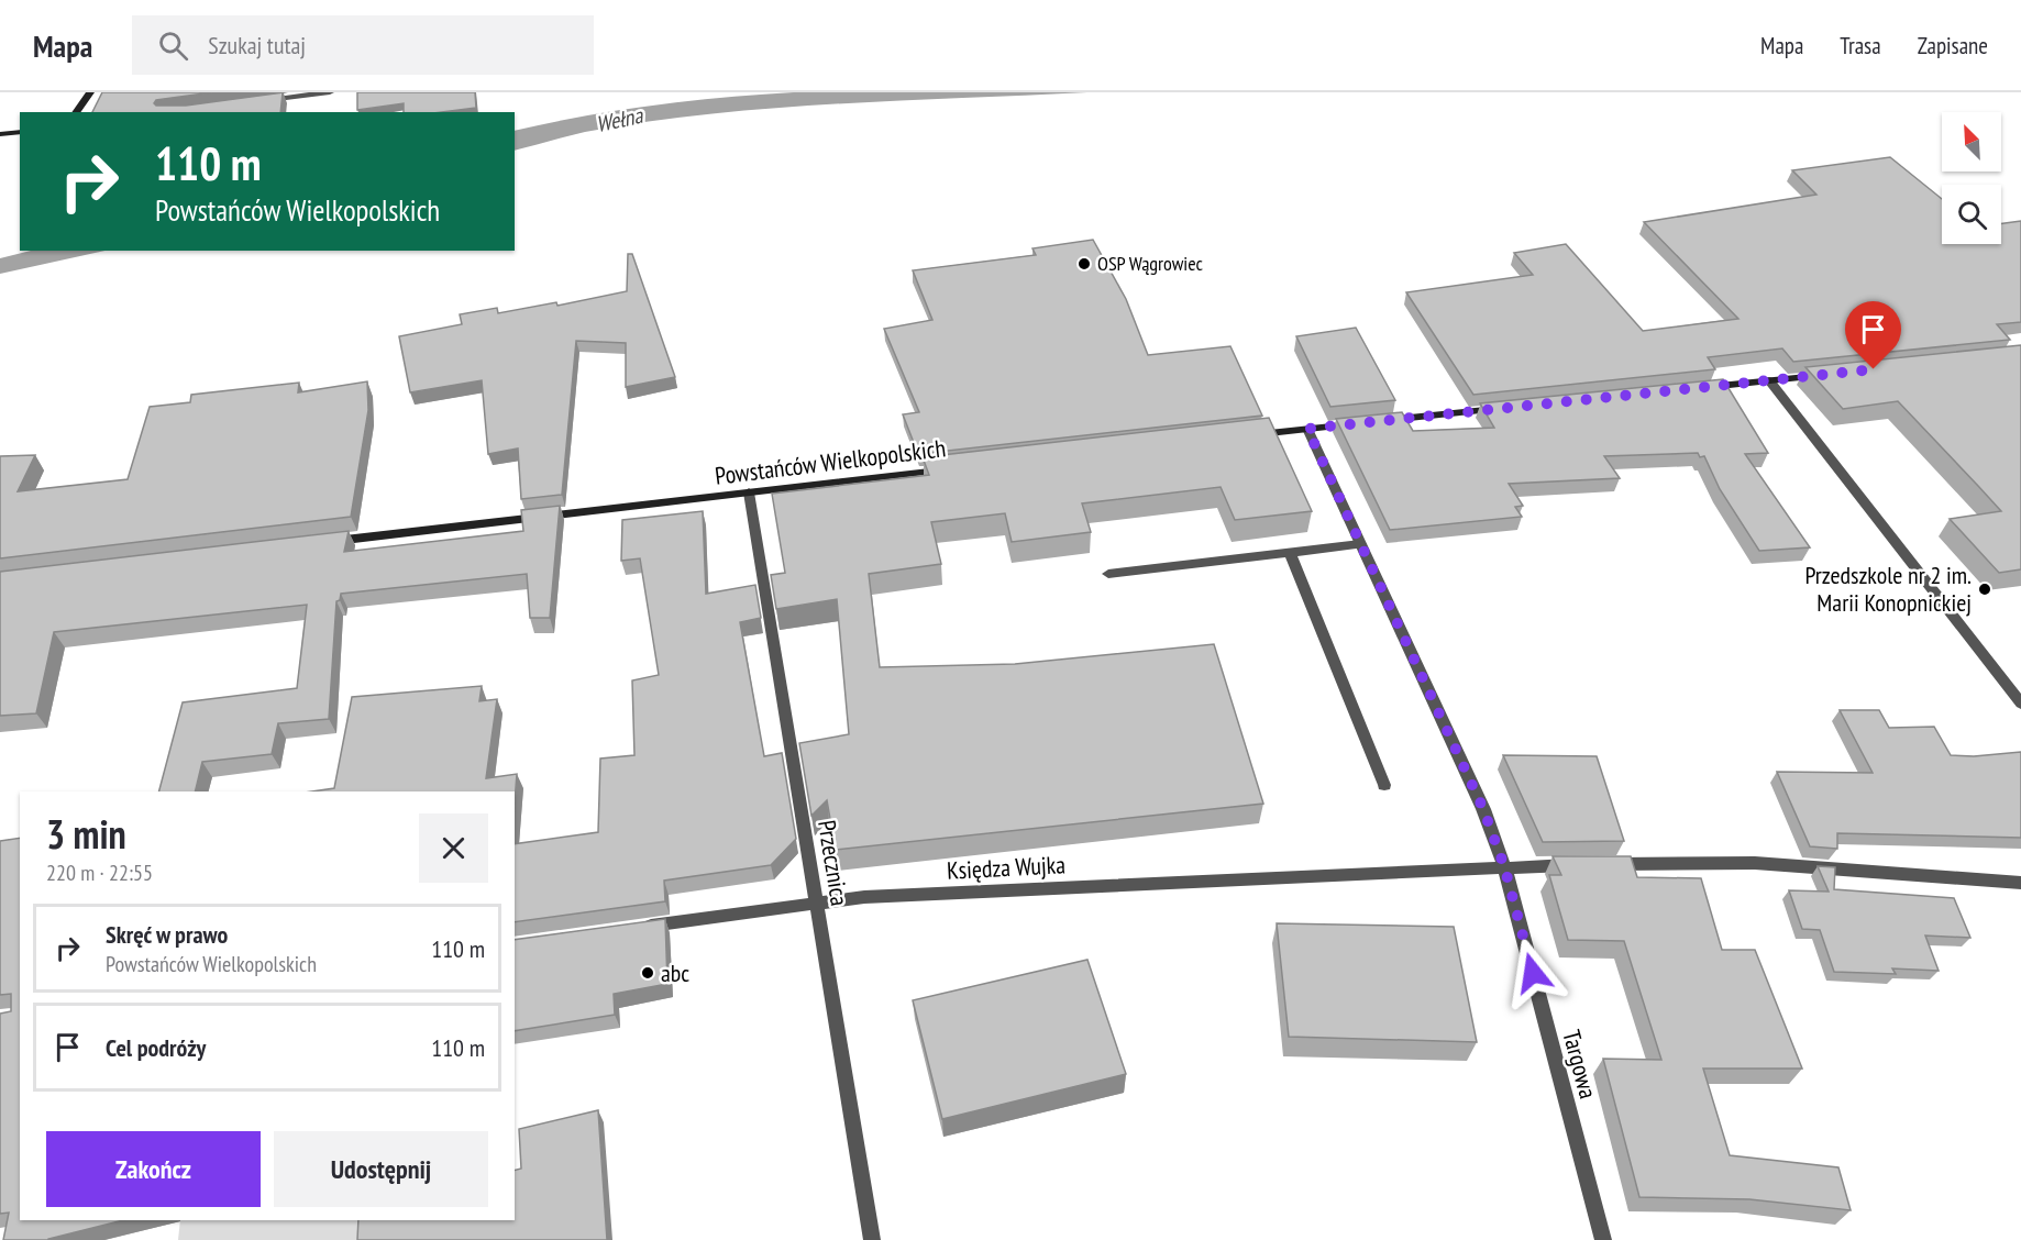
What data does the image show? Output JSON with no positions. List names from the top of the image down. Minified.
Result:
{"streets":{"street":["Powstańców Wielkopolskich","Przecznica","Księdza Wujka","Targowa"]},"crossings":[["Powstańców Wielkopolskich","Przecznica"],["Przecznica","Księdza Wujka"],["Księdza Wujka","Targowa"]],"water":["Wełna"],"places":["OSP Wągrowiec","Przedszkole nr 2 im. Marii Konopnickiej","abc"],"north":"top left","page":{"header":"Mapa","search":"Szukaj tutaj","nav":["Mapa","Trasa","Zapisane"],"turn":["110 m","Powstańców Wielkopolskich"],"heading":["3 min","220 m · 22:55"],"list":[{"name":"Skręć w prawo","note":"Powstańców Wielkopolskich","value":"110 m"},{"name":"Cel podróży","value":"110 m"}],"buttons":["Zakończ","Udostępnij"]}}
